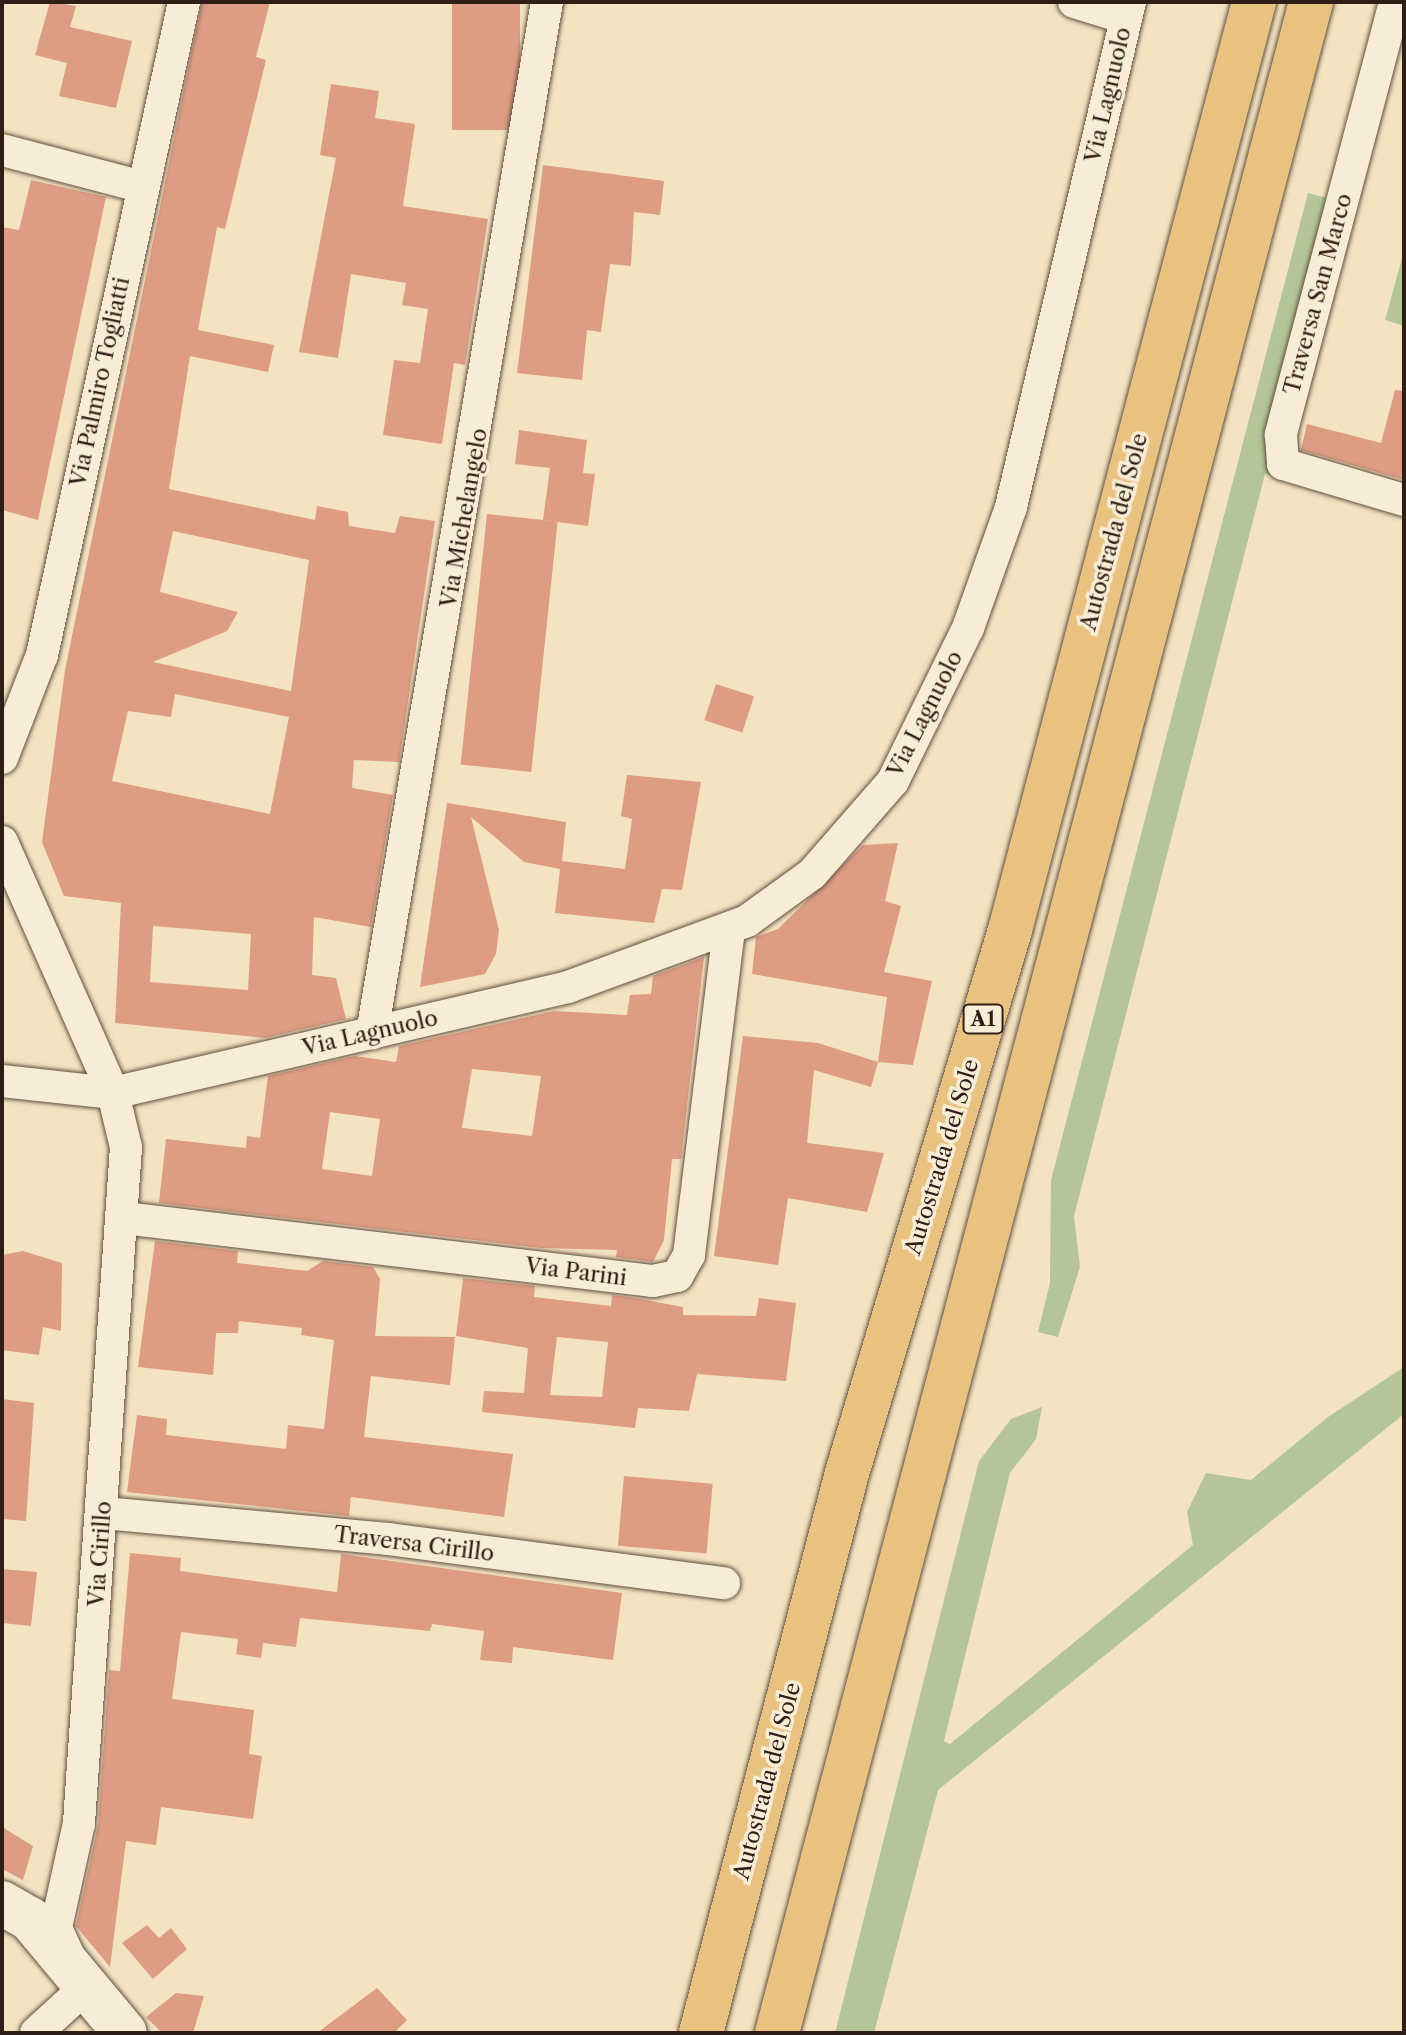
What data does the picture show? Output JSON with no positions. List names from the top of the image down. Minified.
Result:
{"streets":{"highway":["Autostrada del Sole","A1"],"street":["Via Lagnuolo","Traversa San Marco","Via Palmiro Togliatti","Via Michelangelo","Via Parini","Traversa Cirillo","Via Cirillo"]},"crossings":[["Via Lagnuolo","Via Michelangelo"],["Via Lagnuolo","Via Parini"],["Via Lagnuolo","Via Cirillo"],["Via Parini","Via Cirillo"],["Traversa Cirillo","Via Cirillo"]]}
